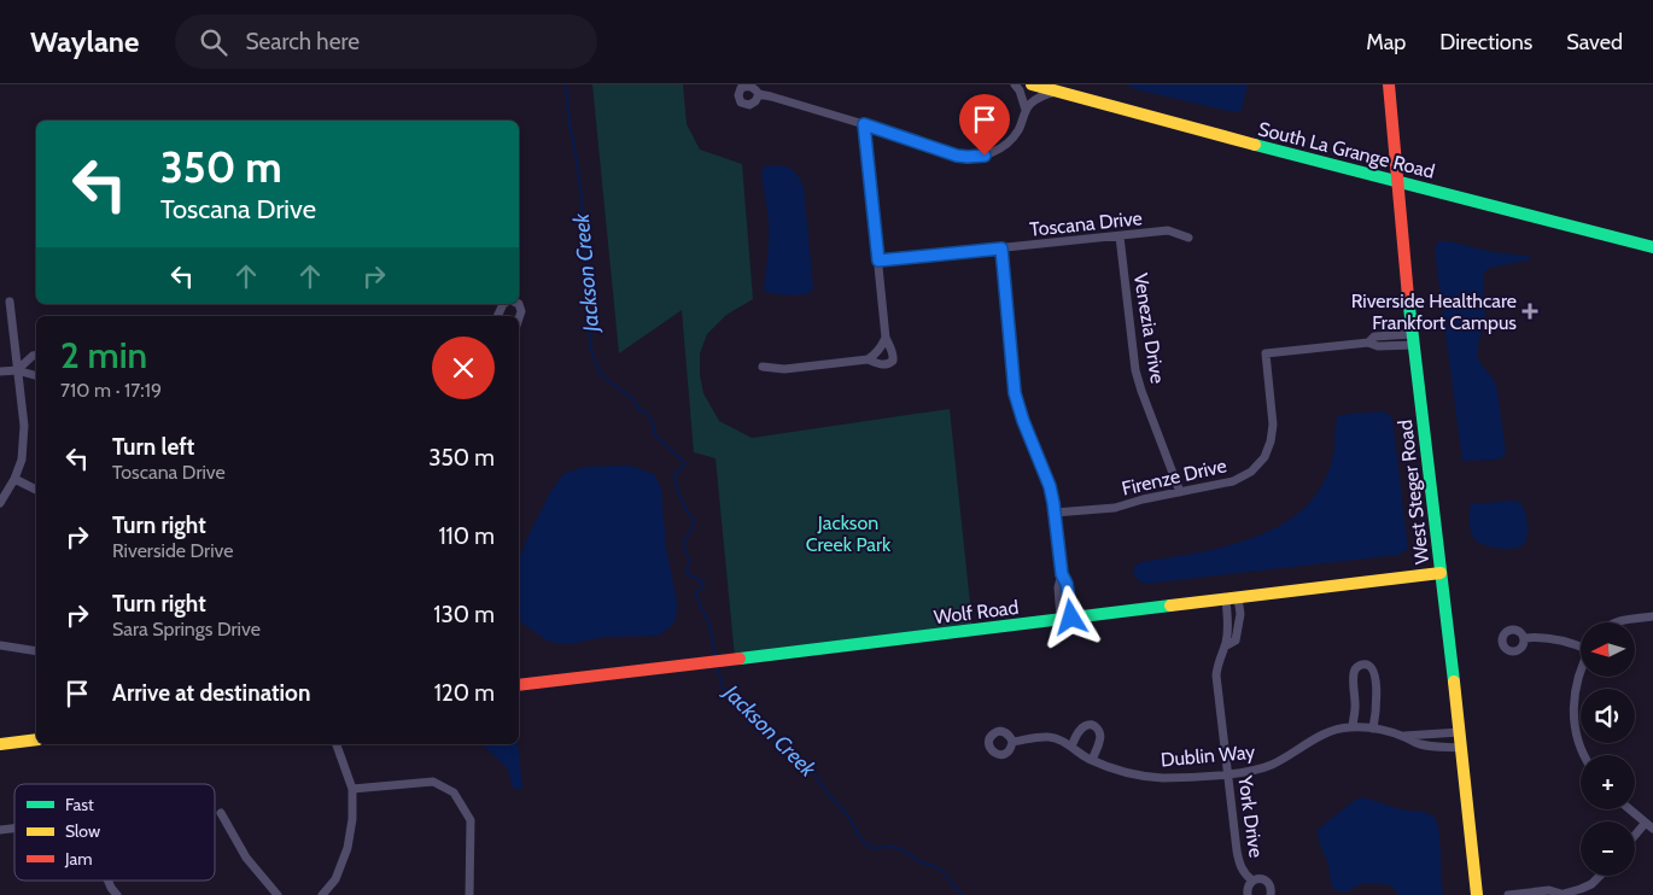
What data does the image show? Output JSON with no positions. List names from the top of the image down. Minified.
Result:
{"streets":{"main road":["South La Grange Road","West Steger Road","Wolf Road"],"street":["Toscana Drive","Venezia Drive","Firenze Drive","Dublin Way","York Drive"]},"crossings":[["South La Grange Road","West Steger Road"],["Toscana Drive","Venezia Drive"],["Venezia Drive","Firenze Drive"],["Firenze Drive","West Steger Road"],["West Steger Road","Wolf Road"],["West Steger Road","Dublin Way"],["Wolf Road","York Drive"],["Dublin Way","York Drive"]],"water":["Jackson Creek"],"parks":["Jackson Creek Park"],"places":{"health":["Riverside Healthcare Frankfort Campus"]},"legend":["Fast","Slow","Jam"],"north":"left","page":{"header":"Waylane","search":"Search here","nav":["Map","Directions","Saved"],"turn":["350 m","Toscana Drive"],"heading":["2 min","710 m · 17:19"],"list":[{"name":"Turn left","note":"Toscana Drive","value":"350 m"},{"name":"Turn right","note":"Riverside Drive","value":"110 m"},{"name":"Turn right","note":"Sara Springs Drive","value":"130 m"},{"name":"Arrive at destination","value":"120 m"}],"map_buttons":["+","−"]}}
